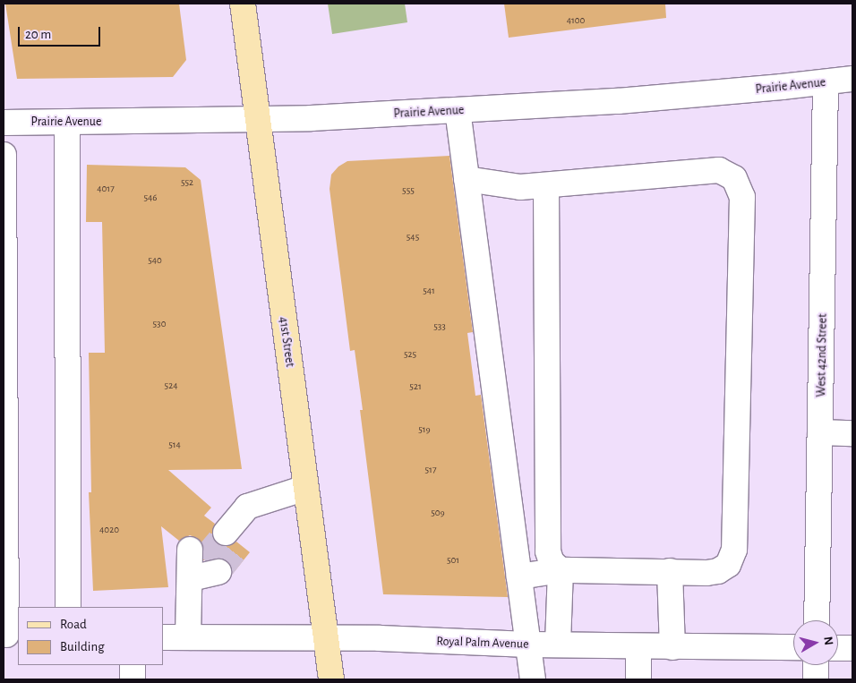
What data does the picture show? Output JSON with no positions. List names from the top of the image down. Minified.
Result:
{"streets":{"main road":["41st Street"],"street":["Prairie Avenue","West 42nd Street","Royal Palm Avenue"]},"crossings":[["Prairie Avenue","41st Street"],["Prairie Avenue","West 42nd Street"],["41st Street","Royal Palm Avenue"]],"house_numbers":["4100","552","4017","555","546","545","540","541","530","533","525","524","521","519","514","517","509","4020","501"],"legend":["Road","Building"],"scale_bar":"20 m","north":"right"}
